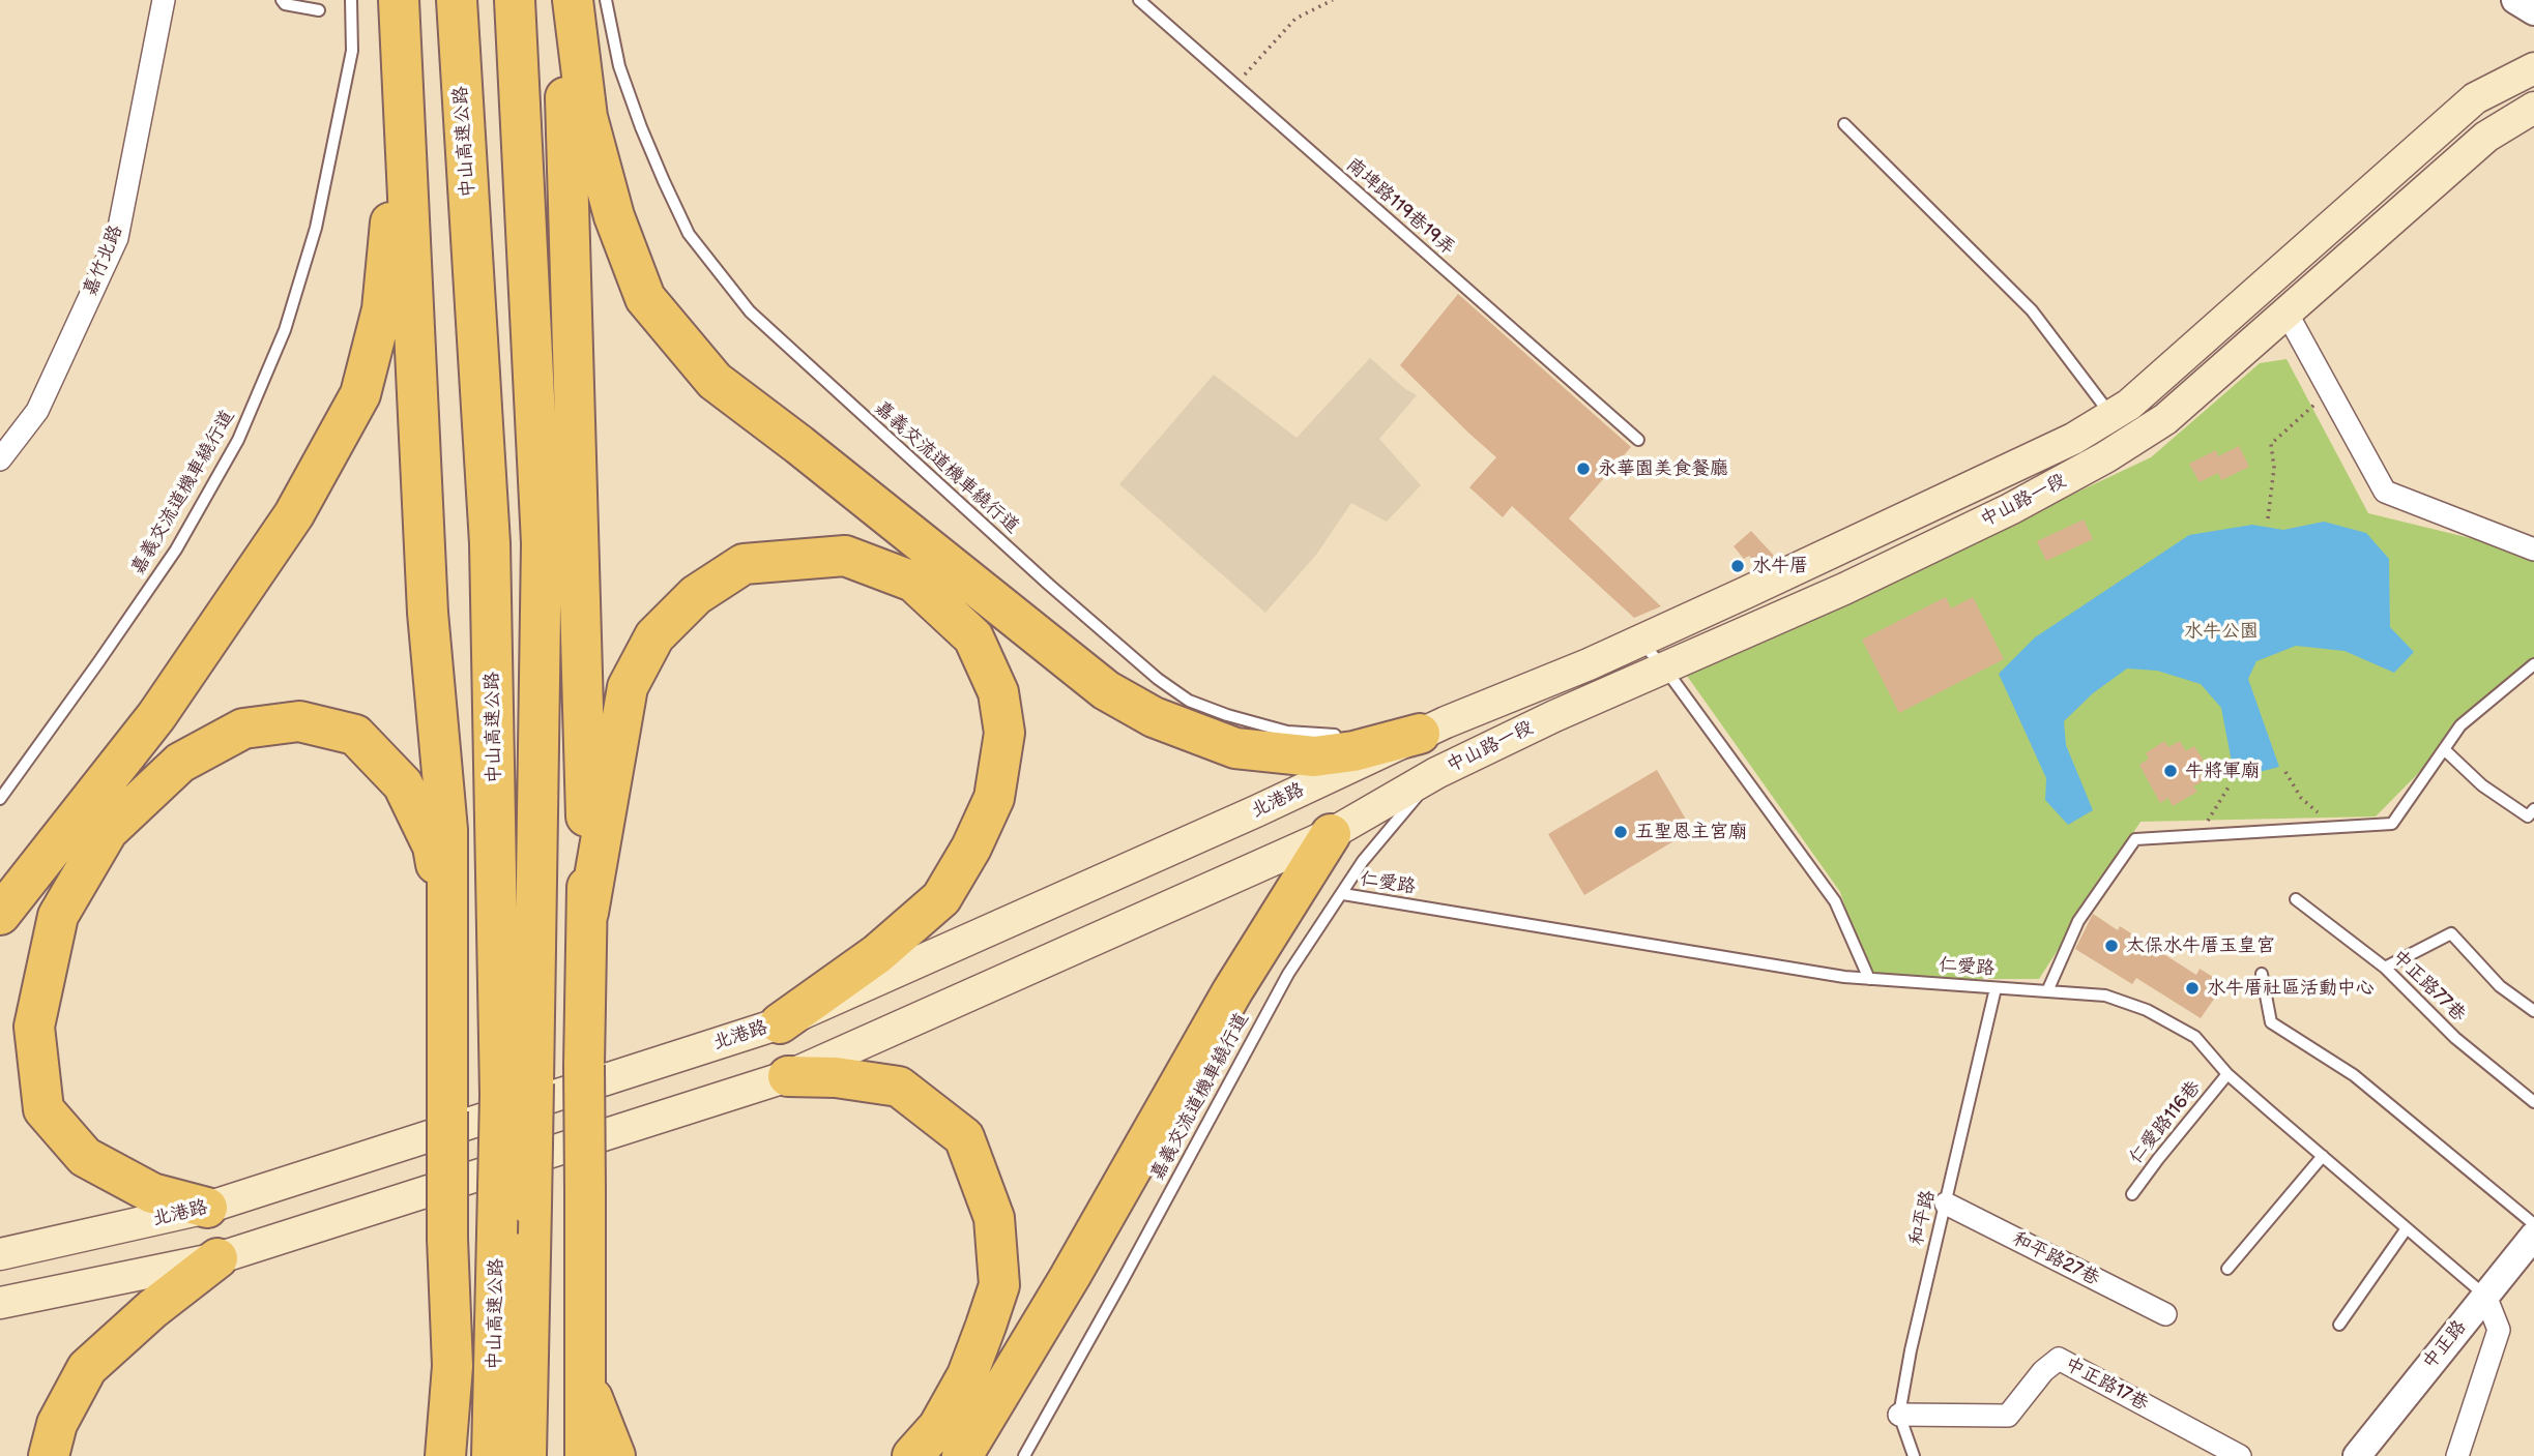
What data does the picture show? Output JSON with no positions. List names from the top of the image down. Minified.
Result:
{"streets":{"highway":["中山高速公路"],"main road":["中山路一段","北港路"],"street":["嘉竹北路","和平路27巷","中正路","中正路17巷"],"lane":["南埤路119巷19弄","嘉義交流道機車繞行道","仁愛路","中正路77巷","仁愛路116巷","和平路"]},"crossings":[["嘉義交流道機車繞行道","中山路一段"],["嘉義交流道機車繞行道","仁愛路"],["中山路一段","北港路"],["仁愛路","仁愛路116巷"],["仁愛路","和平路"],["仁愛路","中正路"],["和平路","和平路27巷"],["和平路","中正路17巷"]],"parks":["水牛公園"],"places":["永華園美食餐廳","水牛厝","牛將軍廟","五聖恩主宮廟","太保水牛厝玉皇宮","水牛厝社區活動中心"]}
